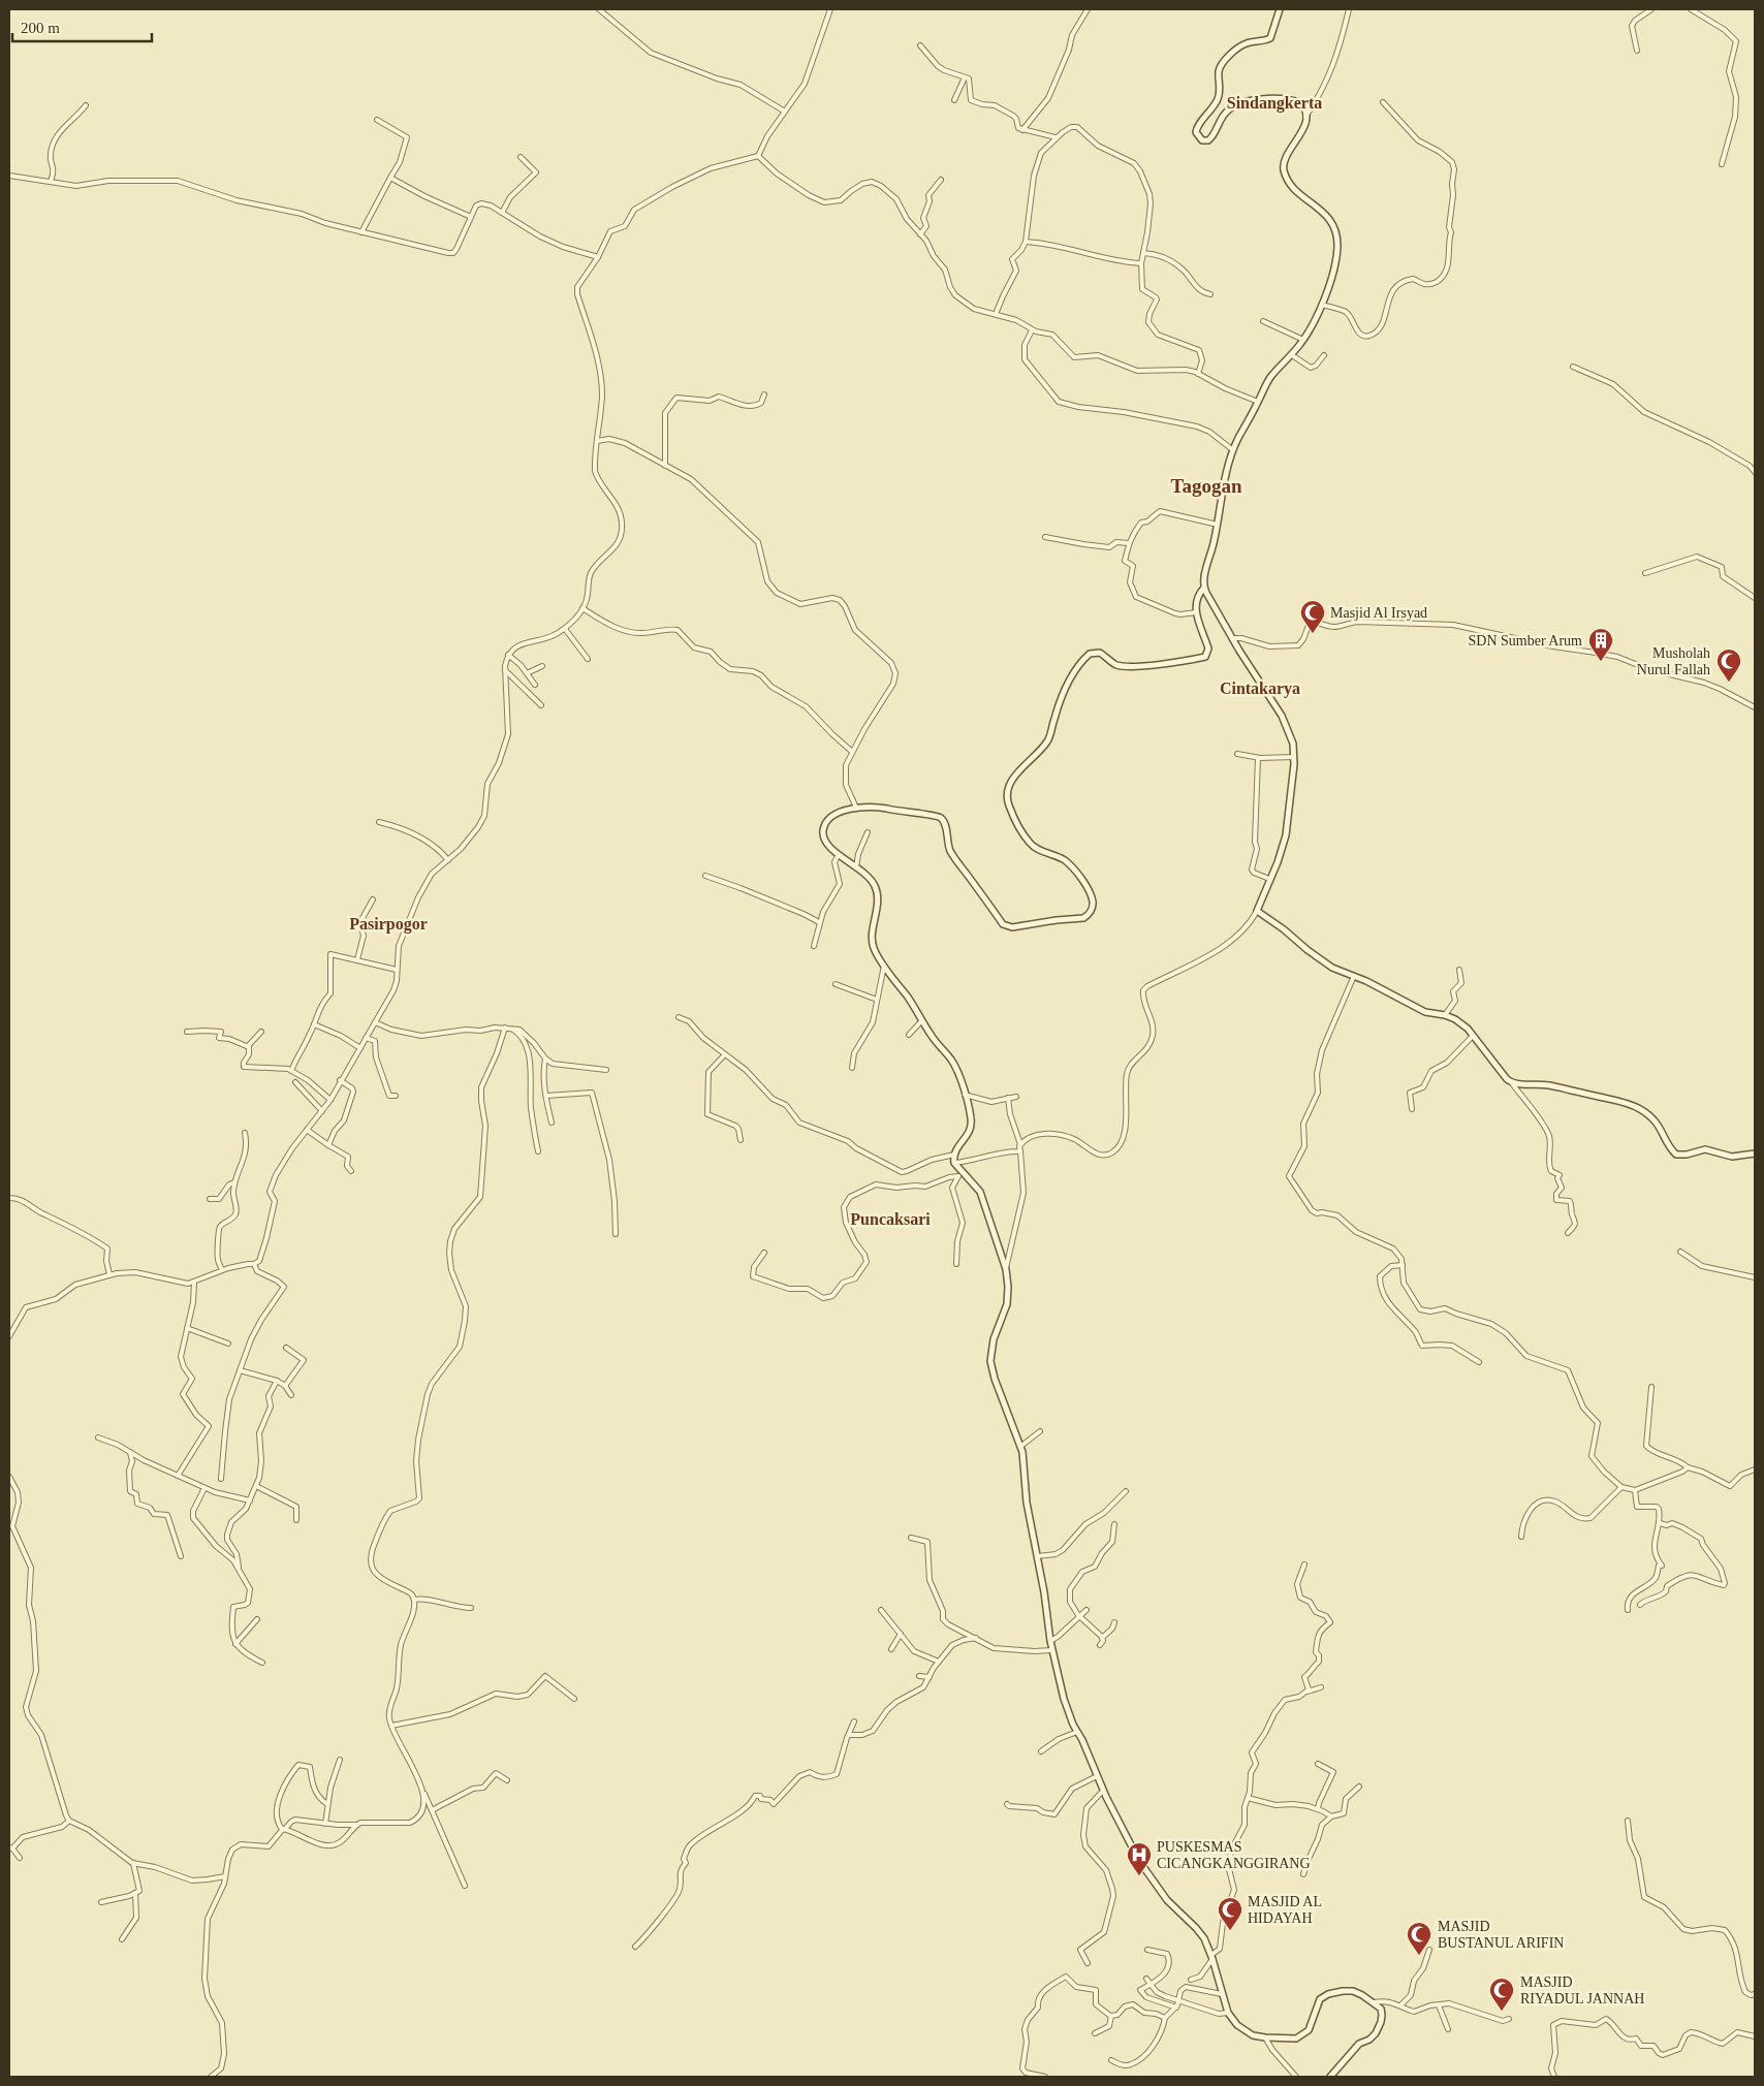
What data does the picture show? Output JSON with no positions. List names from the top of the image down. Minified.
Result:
{"districts":["Sindangkerta","Tagogan","Cintakarya","Pasirpogor","Puncaksari"],"places":{"mosque":["Masjid Al Irsyad","Musholah Nurul Fallah","MASJID AL HIDAYAH","MASJID BUSTANUL ARIFIN","MASJID RIYADUL JANNAH"],"building":["SDN Sumber Arum"],"hospital":["PUSKESMAS CICANGKANGGIRANG"]},"scale_bar":"200 m"}
